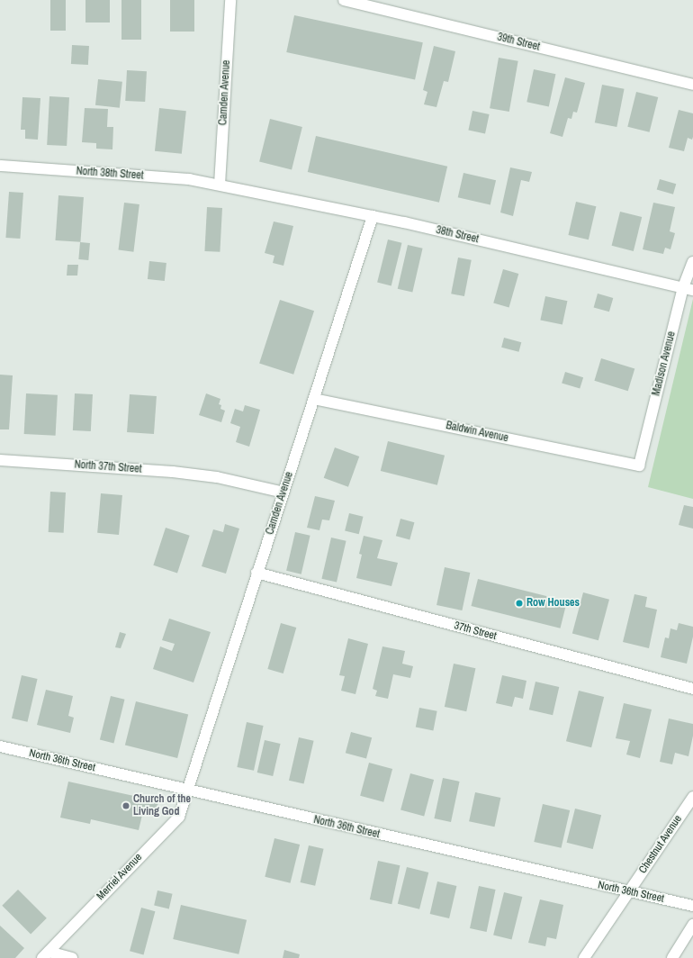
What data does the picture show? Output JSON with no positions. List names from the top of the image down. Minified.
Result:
{"streets":{"street":["39th Street","Camden Avenue","North 38th Street","38th Street","Madison Avenue","Baldwin Avenue","North 37th Street","37th Street","North 36th Street","Chestnut Avenue","Merriel Avenue"]},"crossings":[["Camden Avenue","North 38th Street"],["Camden Avenue","38th Street"],["Camden Avenue","Baldwin Avenue"],["Camden Avenue","North 37th Street"],["Camden Avenue","37th Street"],["Camden Avenue","North 36th Street"],["Camden Avenue","Merriel Avenue"],["North 38th Street","38th Street"],["38th Street","Madison Avenue"],["Madison Avenue","Baldwin Avenue"],["North 36th Street","Chestnut Avenue"],["North 36th Street","Merriel Avenue"]],"places":["Row Houses","Church of the Living God"]}
